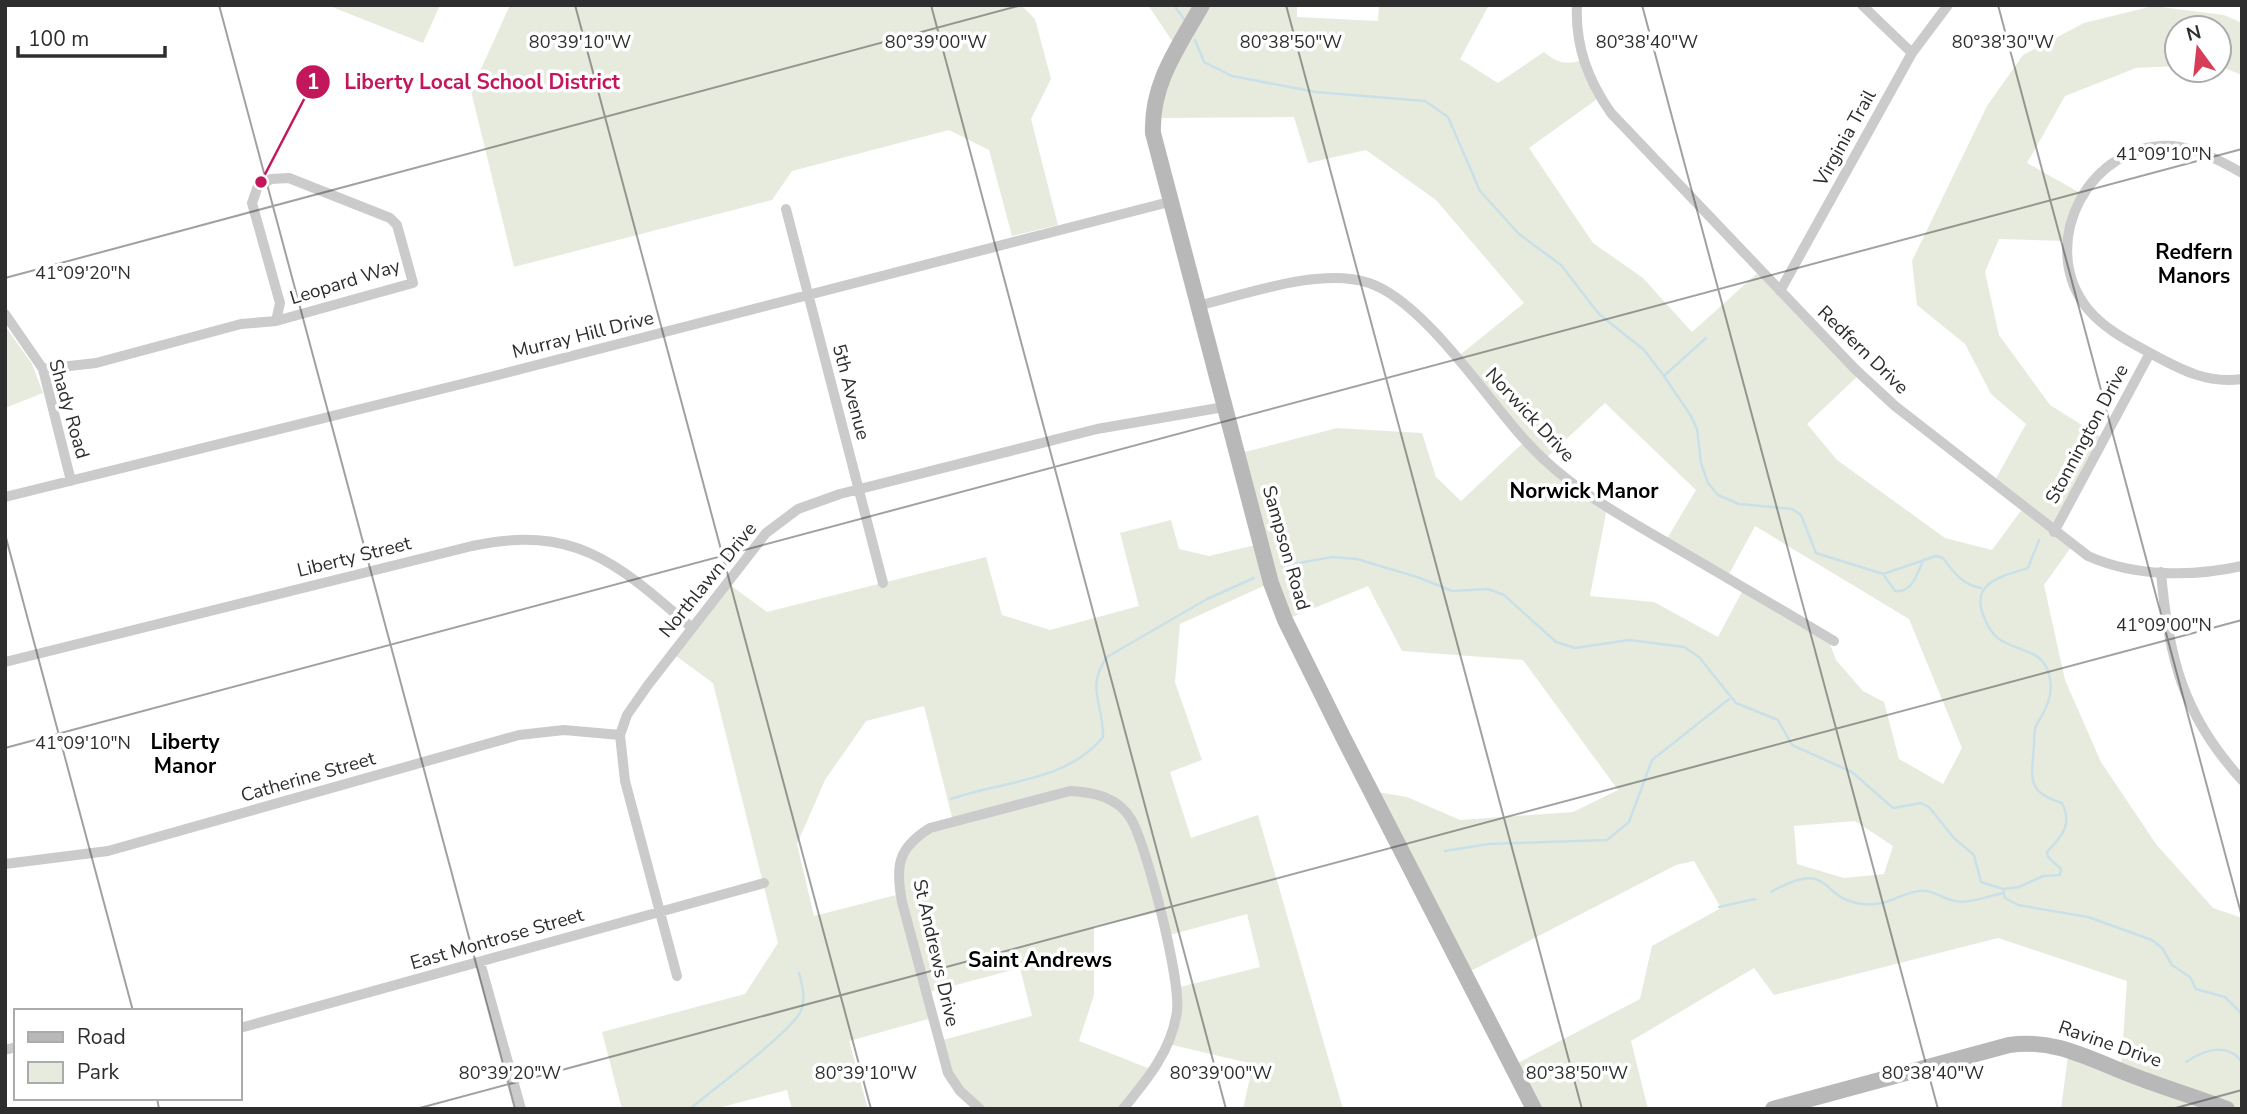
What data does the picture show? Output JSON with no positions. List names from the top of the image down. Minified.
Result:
{"streets":{"street":["Virginia Trail","Leopard Way","Murray Hill Drive","Redfern Drive","5th Avenue","Shady Road","Norwick Drive","Stonnington Drive","Sampson Road","Liberty Street","Northlawn Drive","Catherine Street","East Montrose Street","St Andrews Drive","Ravine Drive"]},"crossings":[["Virginia Trail","Redfern Drive"],["Leopard Way","Shady Road"],["Murray Hill Drive","5th Avenue"],["Murray Hill Drive","Shady Road"],["Murray Hill Drive","Sampson Road"],["Redfern Drive","Stonnington Drive"],["5th Avenue","Northlawn Drive"],["Norwick Drive","Sampson Road"],["Sampson Road","Northlawn Drive"],["Liberty Street","Northlawn Drive"],["Northlawn Drive","Catherine Street"]],"districts":["Redfern Manors","Norwick Manor","Liberty Manor","Saint Andrews"],"places":["Liberty Local School District"],"legend":["Road","Park"],"scale_bar":"100 m","north":"top","coordinates":["80°38'30\"W","80°39'10\"W","80°39'00\"W","80°38'50\"W","80°38'40\"W","41°09'10\"N","41°09'20\"N","41°09'00\"N","80°39'20\"W"]}
